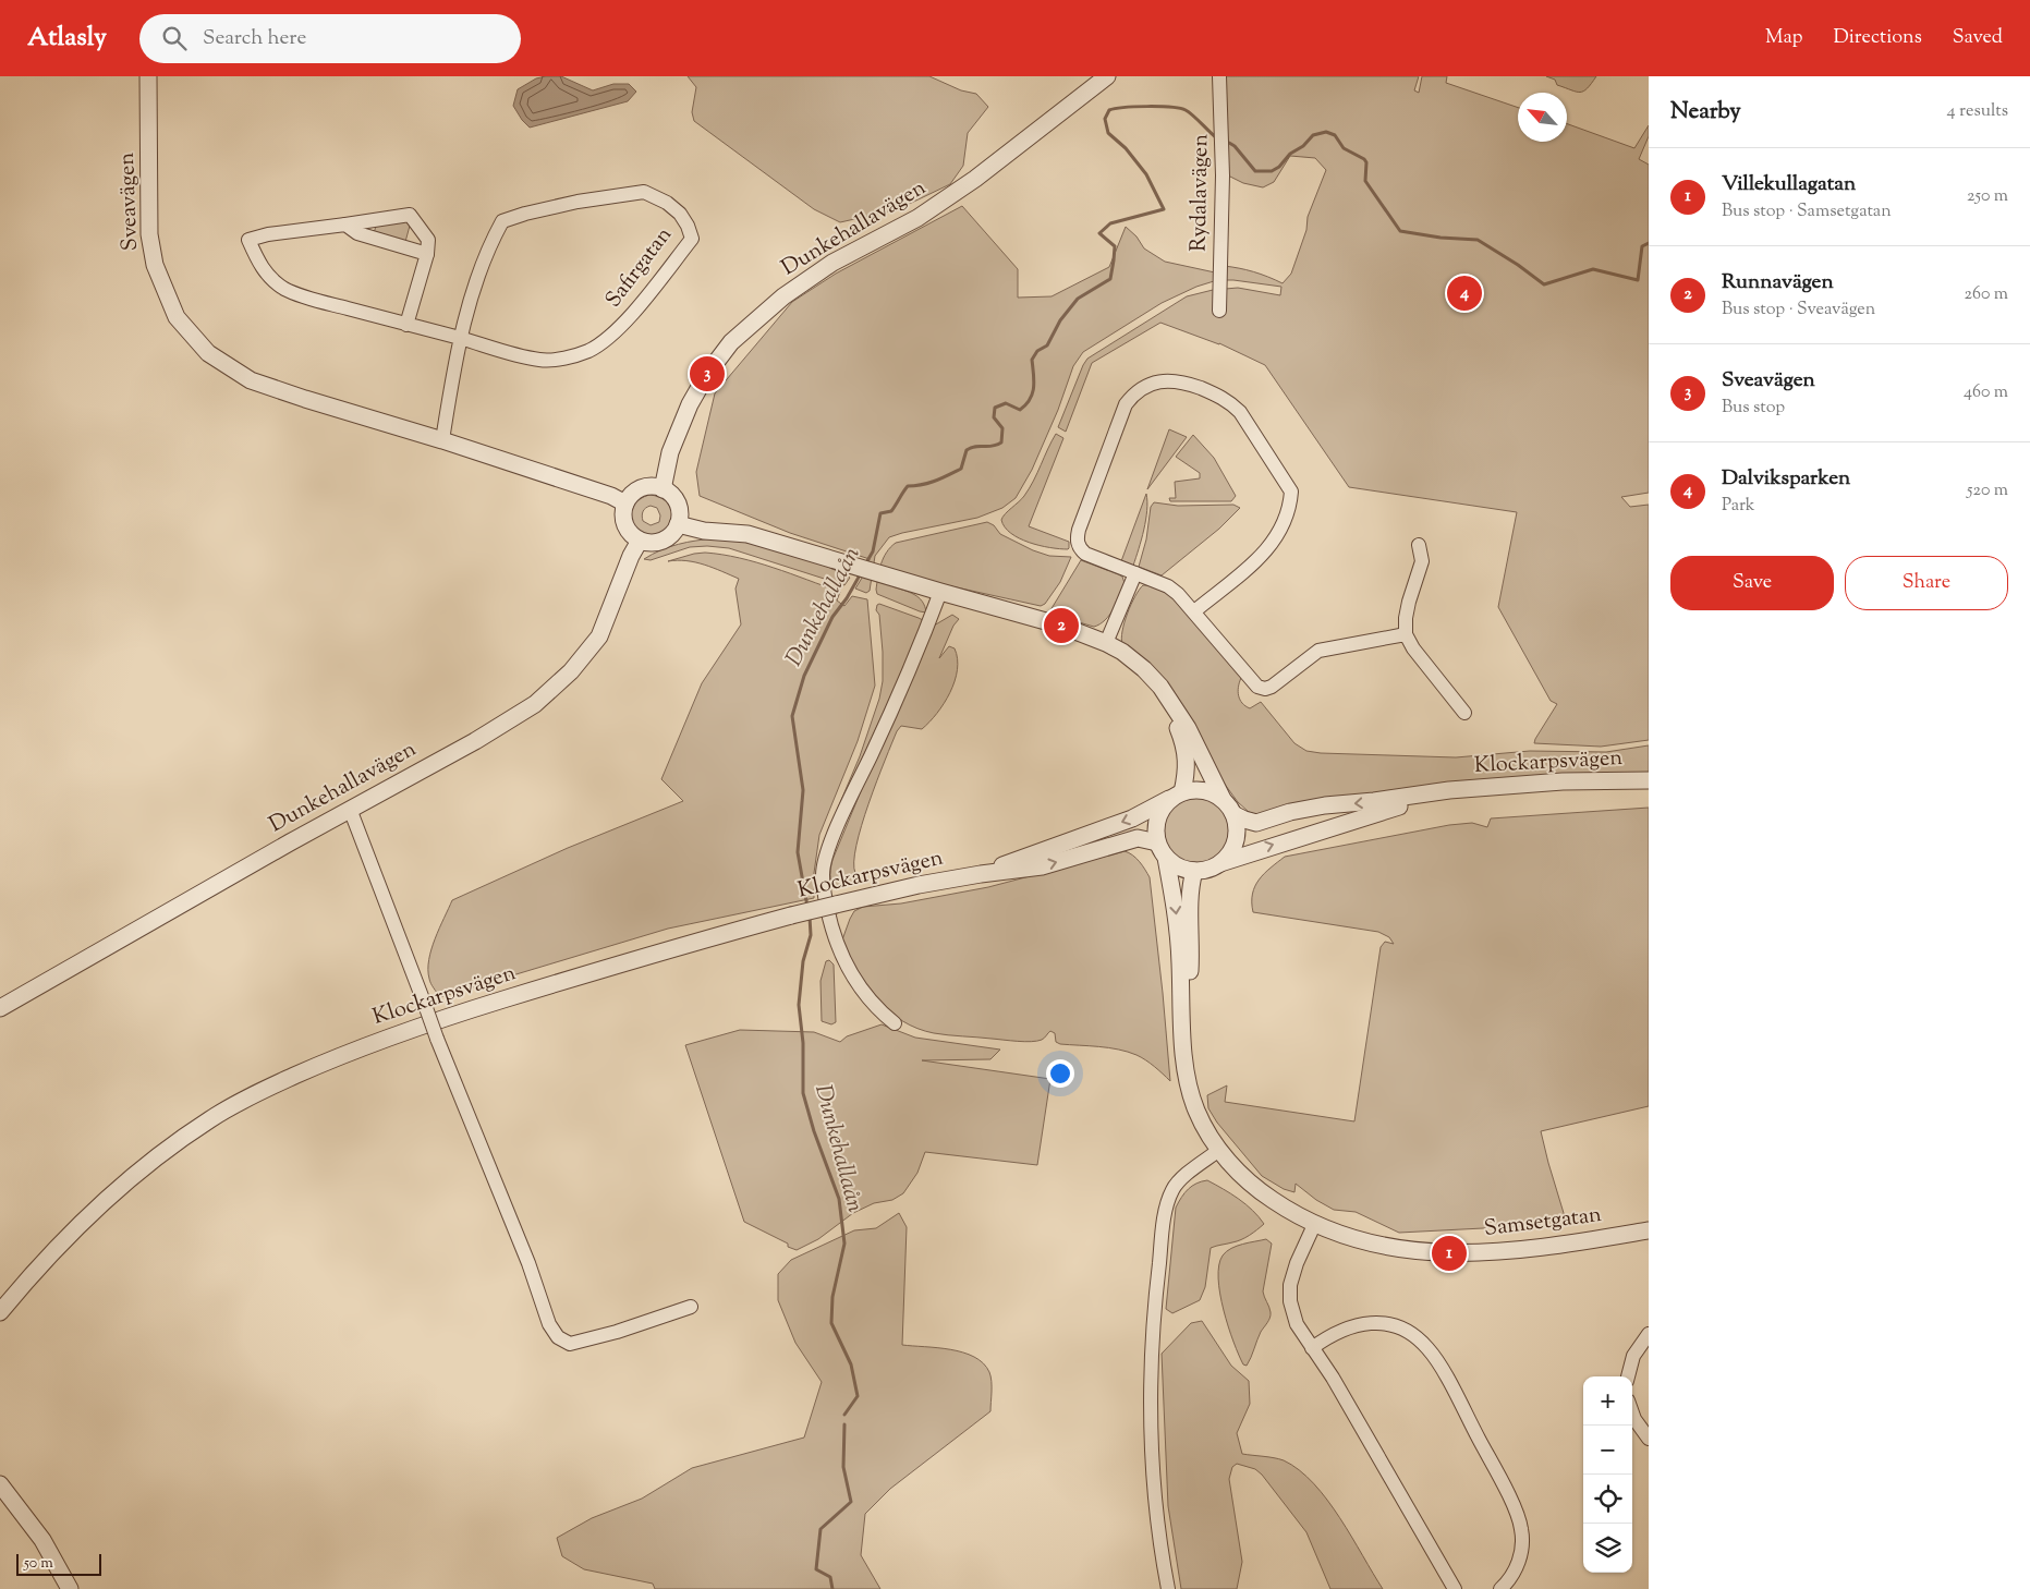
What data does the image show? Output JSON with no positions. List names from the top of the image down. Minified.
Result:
{"streets":{"street":["Rydalavägen","Sveavägen","Dunkehallavägen","Safirgatan","Klockarpsvägen","Samsetgatan"]},"crossings":[["Sveavägen","Dunkehallavägen"],["Sveavägen","Safirgatan"]],"water":["Dunkehallaån"],"scale_bar":"50 m","north":"top left","page":{"header":"Atlasly","search":"Search here","nav":["Map","Directions","Saved"],"heading":["Nearby","4 results"],"list":[{"mark":"1","name":"Villekullagatan","note":"Bus stop · Samsetgatan","value":"250 m"},{"mark":"2","name":"Runnavägen","note":"Bus stop · Sveavägen","value":"260 m"},{"mark":"3","name":"Sveavägen","note":"Bus stop","value":"460 m"},{"mark":"4","name":"Dalviksparken","note":"Park","value":"520 m"}],"pins":["4","3","2","1"],"buttons":["Save","Share"],"map_buttons":["+","−"],"scale":"50 m"}}
